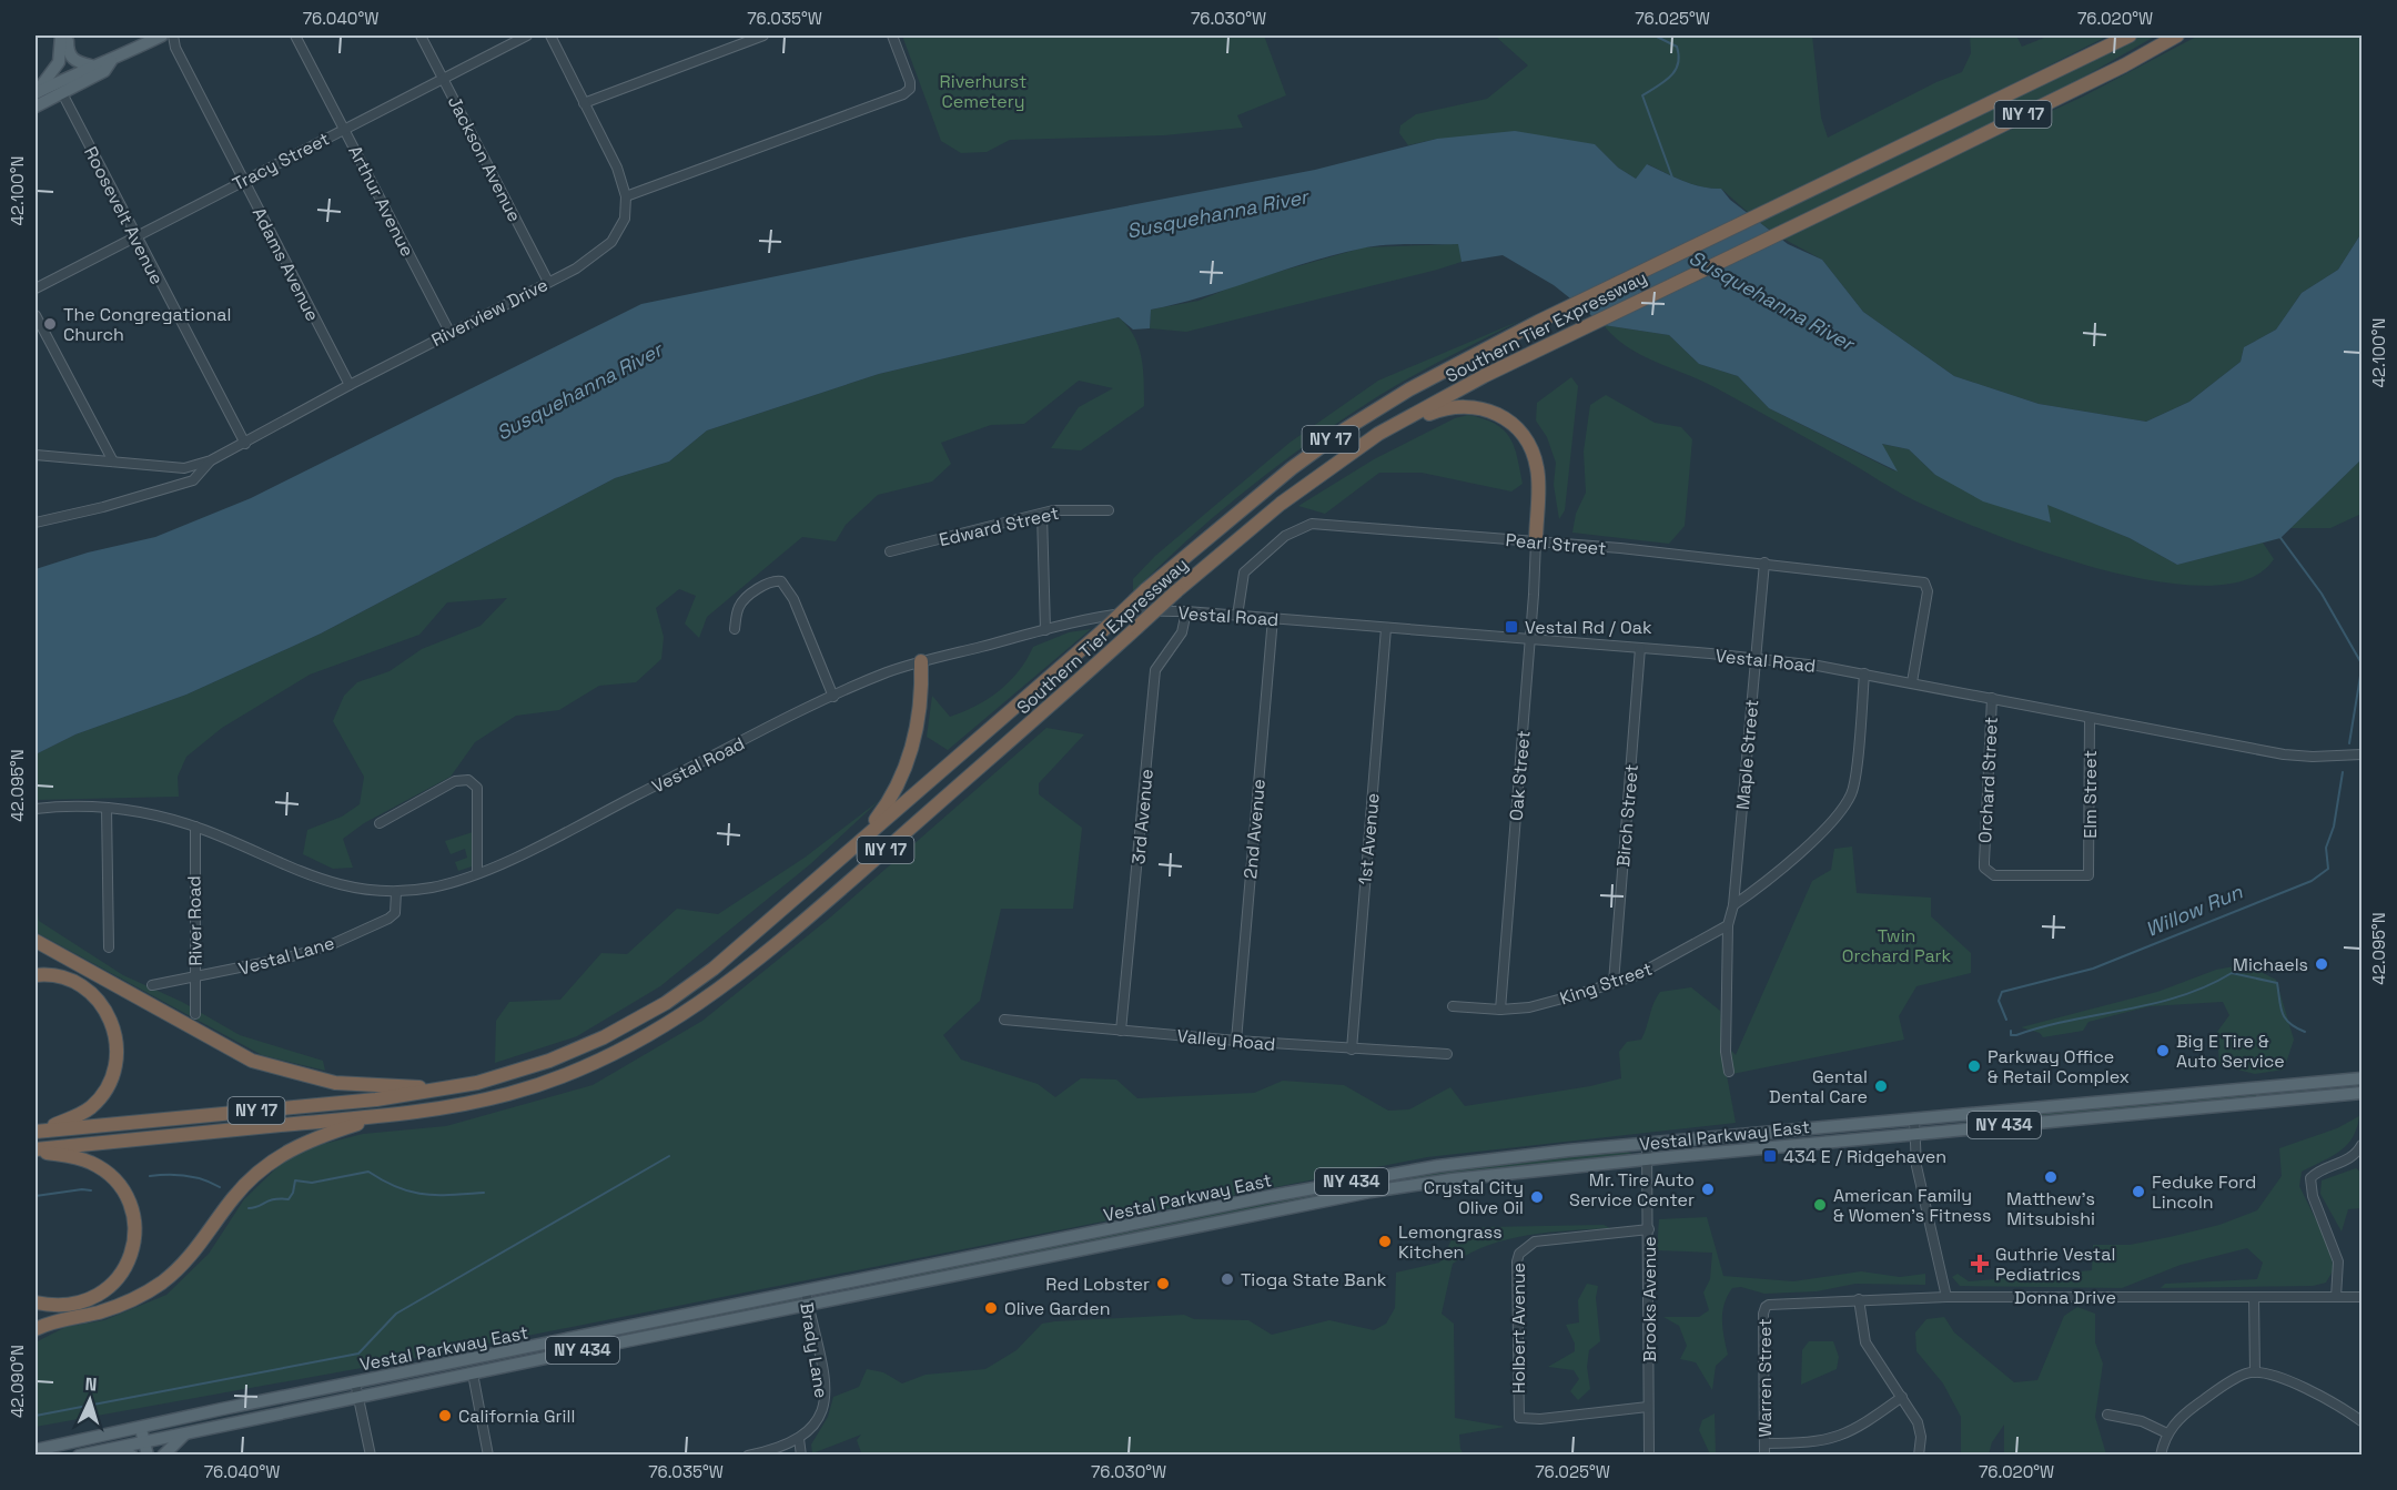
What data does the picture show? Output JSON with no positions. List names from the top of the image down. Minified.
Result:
{"streets":{"highway":["NY 17","Southern Tier Expressway"],"main road":["NY 434","Vestal Parkway East"],"street":["Jackson Avenue","Tracy Street","Arthur Avenue","Roosevelt Avenue","Adams Avenue","Riverview Drive","Edward Street","Pearl Street","Vestal Road","Maple Street","Oak Street","Orchard Street","Elm Street","Birch Street","3rd Avenue","2nd Avenue","1st Avenue","River Road","Vestal Lane","King Street","Valley Road","Donna Drive","Brooks Avenue","Holbert Avenue","Brady Lane","Warren Street"]},"crossings":[["Jackson Avenue","Tracy Street"],["Jackson Avenue","Riverview Drive"],["Tracy Street","Arthur Avenue"],["Tracy Street","Roosevelt Avenue"],["Tracy Street","Adams Avenue"],["Arthur Avenue","Riverview Drive"],["Roosevelt Avenue","Riverview Drive"],["Adams Avenue","Riverview Drive"],["Pearl Street","Vestal Road"],["Pearl Street","Maple Street"],["Pearl Street","Oak Street"],["Vestal Road","Maple Street"],["Vestal Road","Oak Street"],["Vestal Road","Orchard Street"],["Vestal Road","Elm Street"],["Vestal Road","Birch Street"],["Vestal Road","3rd Avenue"],["Vestal Road","2nd Avenue"],["Vestal Road","1st Avenue"],["Vestal Road","River Road"],["Vestal Road","Vestal Lane"],["Oak Street","King Street"],["Orchard Street","Elm Street"],["Birch Street","King Street"],["3rd Avenue","Valley Road"],["2nd Avenue","Valley Road"],["1st Avenue","Valley Road"],["River Road","Vestal Lane"],["Vestal Parkway East","Brooks Avenue"],["Vestal Parkway East","Brady Lane"],["Donna Drive","Warren Street"],["Brooks Avenue","Holbert Avenue"]],"water":["Susquehanna River","Willow Run"],"parks":["Riverhurst Cemetery","Twin Orchard Park"],"places":{"other":["The Congregational Church","Michaels","Big E Tire & Auto Service","Parkway Office & Retail Complex","Gental Dental Care","Matthew's Mitsubishi","Mr. Tire Auto Service Center","Feduke Ford Lincoln","Crystal City Olive Oil","American Family & Women's Fitness","Lemongrass Kitchen","Tioga State Bank","Red Lobster","Olive Garden","California Grill"],"transit":["Vestal Rd / Oak","434 E / Ridgehaven"],"health":["Guthrie Vestal Pediatrics"]},"north":"top","coordinates":["76.040°W","76.035°W","76.030°W","76.025°W","76.020°W","42.100°N","42.095°N","42.090°N"]}
